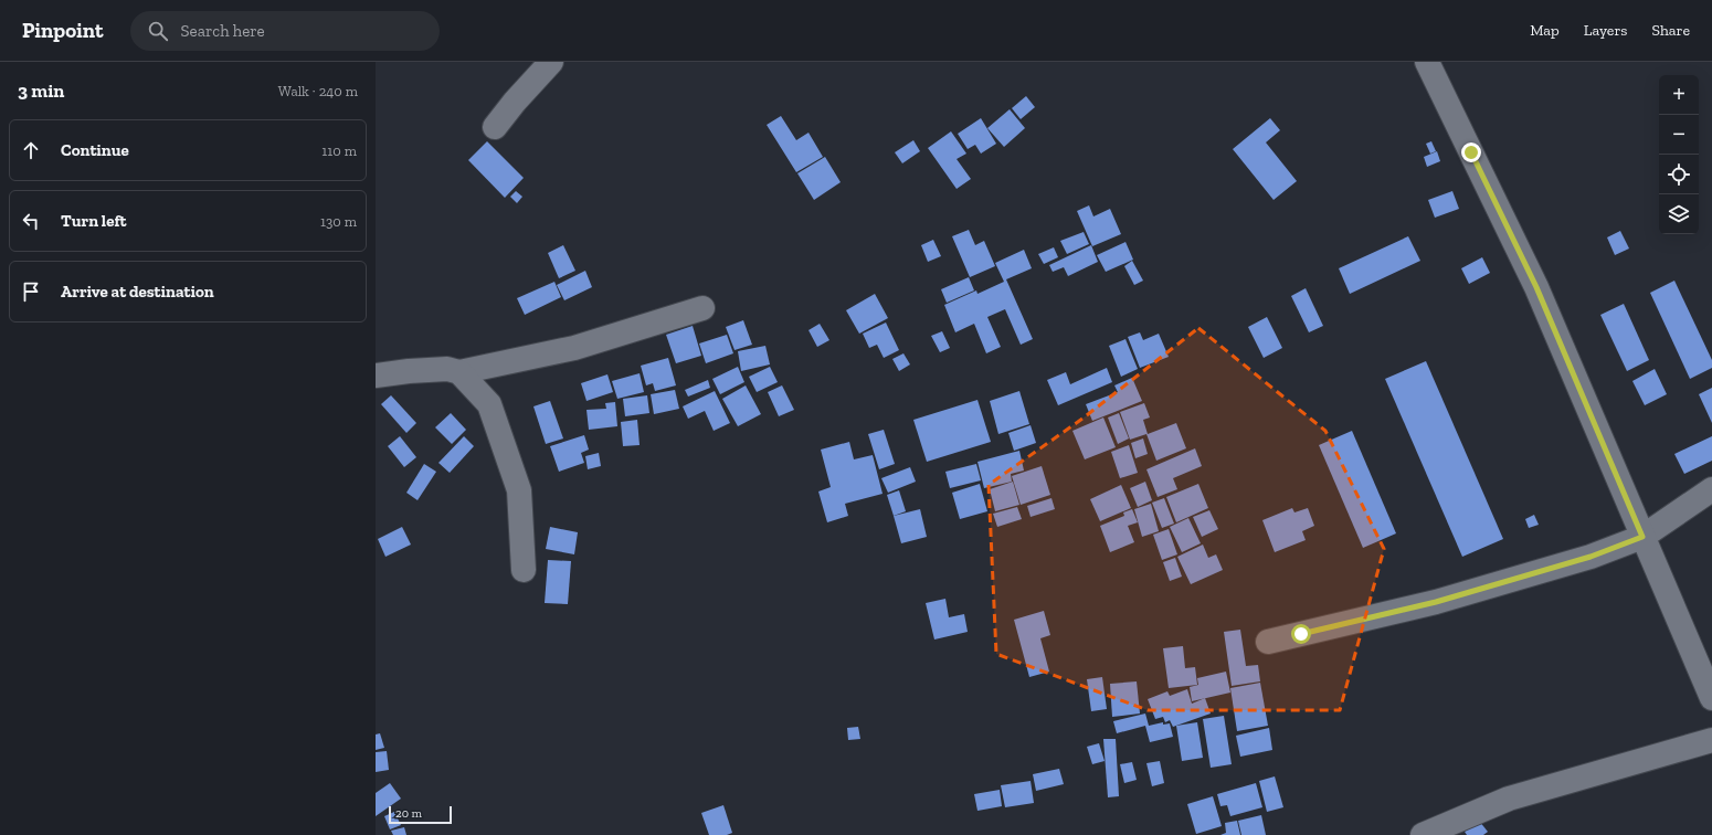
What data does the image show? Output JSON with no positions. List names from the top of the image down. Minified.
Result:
{"scale_bar":"20 m","page":{"header":"Pinpoint","search":"Search here","nav":["Map","Layers","Share"],"heading":["3 min","Walk · 240 m"],"map_buttons":["+","−"],"list":[["Continue","110 m"],["Turn left","130 m"],"Arrive at destination"],"scale":"20 m"}}
